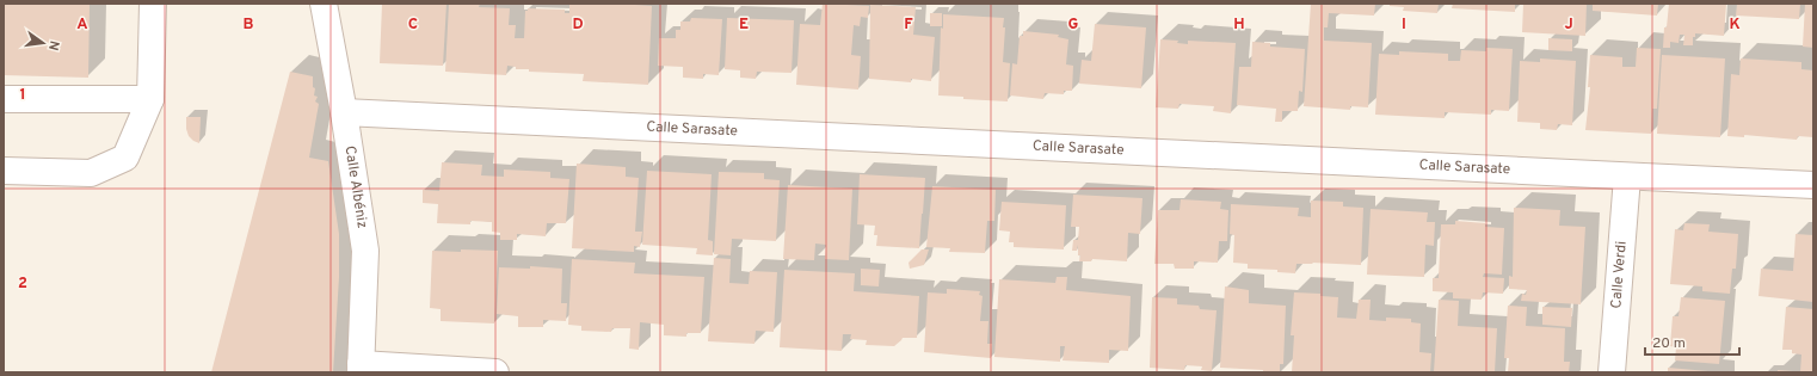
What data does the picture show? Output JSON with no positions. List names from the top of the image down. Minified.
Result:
{"streets":{"street":["Calle Sarasate","Calle Albéniz","Calle Verdi"]},"crossings":[["Calle Sarasate","Calle Albéniz"],["Calle Sarasate","Calle Verdi"]],"scale_bar":"20 m","north":"right","grid":{"columns":["A","B","C","D","E","F","G","H","I","J","K"],"rows":["1","2"]}}
